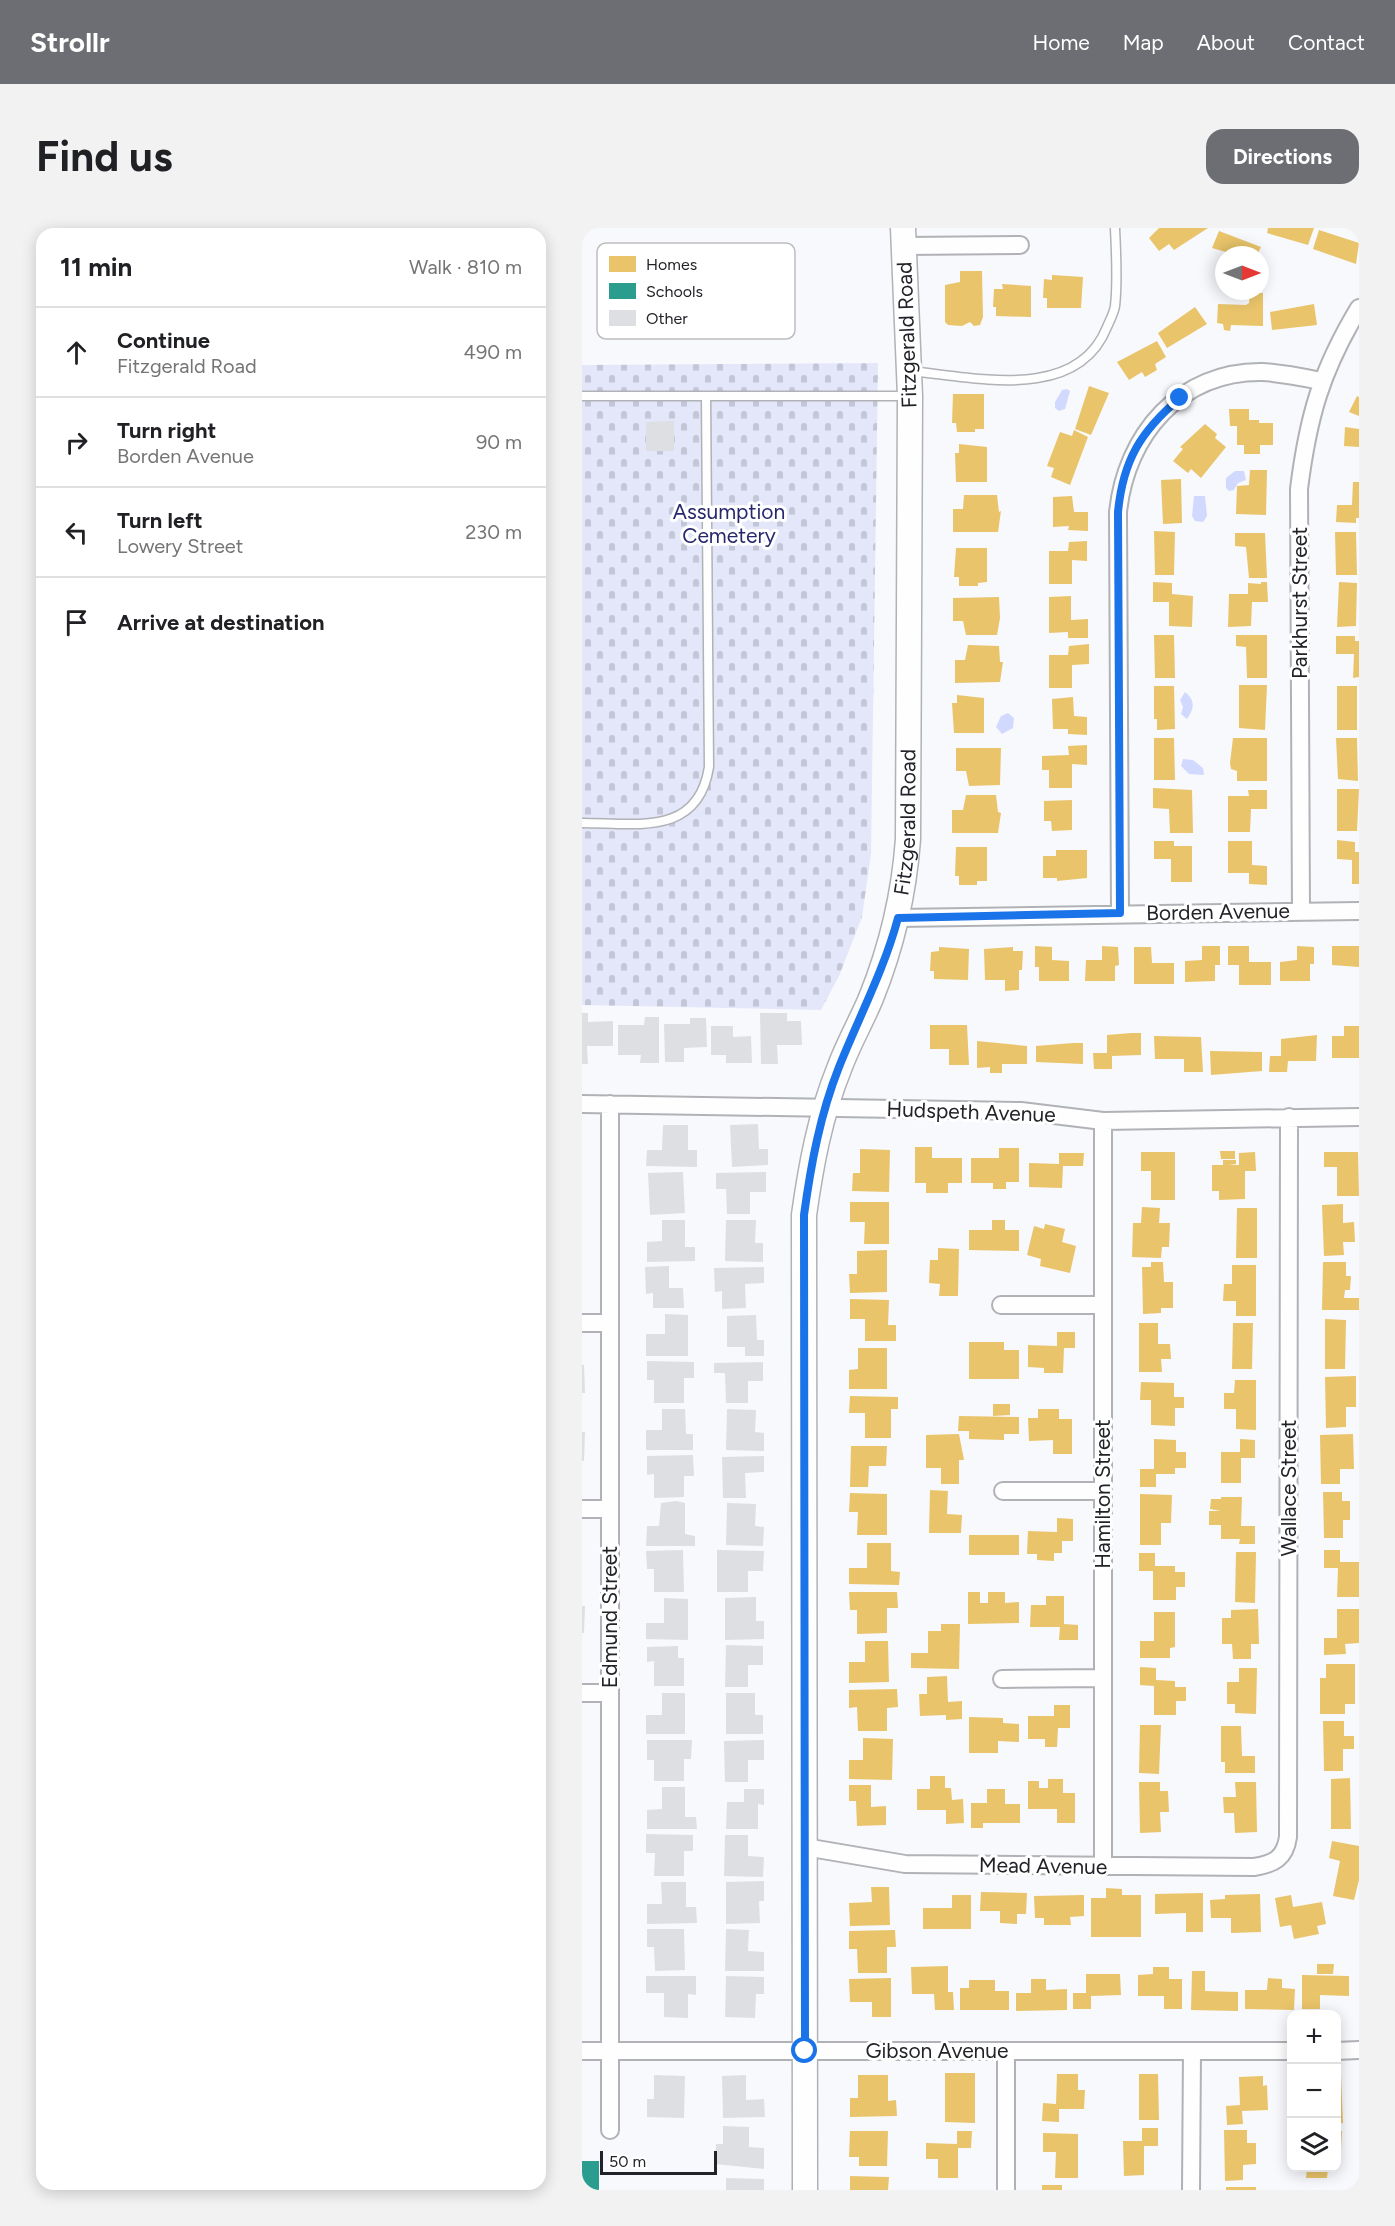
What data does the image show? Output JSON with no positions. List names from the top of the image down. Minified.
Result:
{"streets":{"main road":["Fitzgerald Road"],"street":["Parkhurst Street","Borden Avenue","Hudspeth Avenue","Wallace Street","Hamilton Street","Edmund Street","Mead Avenue","Gibson Avenue"]},"crossings":[["Fitzgerald Road","Borden Avenue"],["Fitzgerald Road","Hudspeth Avenue"],["Fitzgerald Road","Mead Avenue"],["Fitzgerald Road","Gibson Avenue"],["Parkhurst Street","Borden Avenue"],["Hudspeth Avenue","Wallace Street"],["Hudspeth Avenue","Hamilton Street"],["Hudspeth Avenue","Edmund Street"],["Wallace Street","Mead Avenue"],["Hamilton Street","Mead Avenue"],["Edmund Street","Gibson Avenue"]],"parks":["Assumption Cemetery"],"legend":["Homes","Schools","Other"],"scale_bar":"50 m","north":"right","page":{"header":"Strollr","nav":["Home","Map","About","Contact"],"buttons":"Directions","title":"Find us","heading":["11 min","Walk · 810 m"],"list":[["Continue","Fitzgerald Road","490 m"],["Turn right","Borden Avenue","90 m"],["Turn left","Lowery Street","230 m"],"Arrive at destination"],"map_buttons":["+","−"],"scale":"50 m"}}
